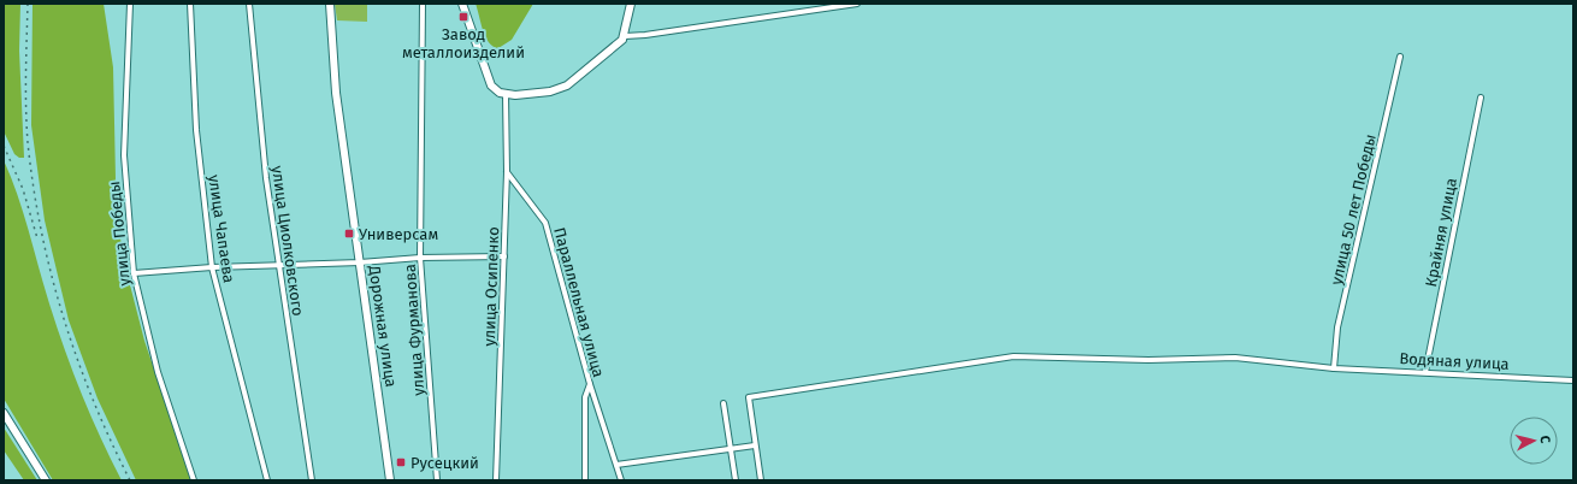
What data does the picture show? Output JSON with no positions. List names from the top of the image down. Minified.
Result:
{"streets":{"main road":["Дорожная улица"],"street":["улица 50 лет Победы","улица Чапаева","Крайняя улица","улица Победы","улица Циолковского","улица Осипенко","Параллельная улица","улица Фурманова","Водяная улица"]},"crossings":[["улица 50 лет Победы","Водяная улица"],["Крайняя улица","Водяная улица"],["улица Осипенко","Параллельная улица"]],"places":{"transit":["Завод металлоизделий","Универсам","Русецкий"]},"north":"right"}
